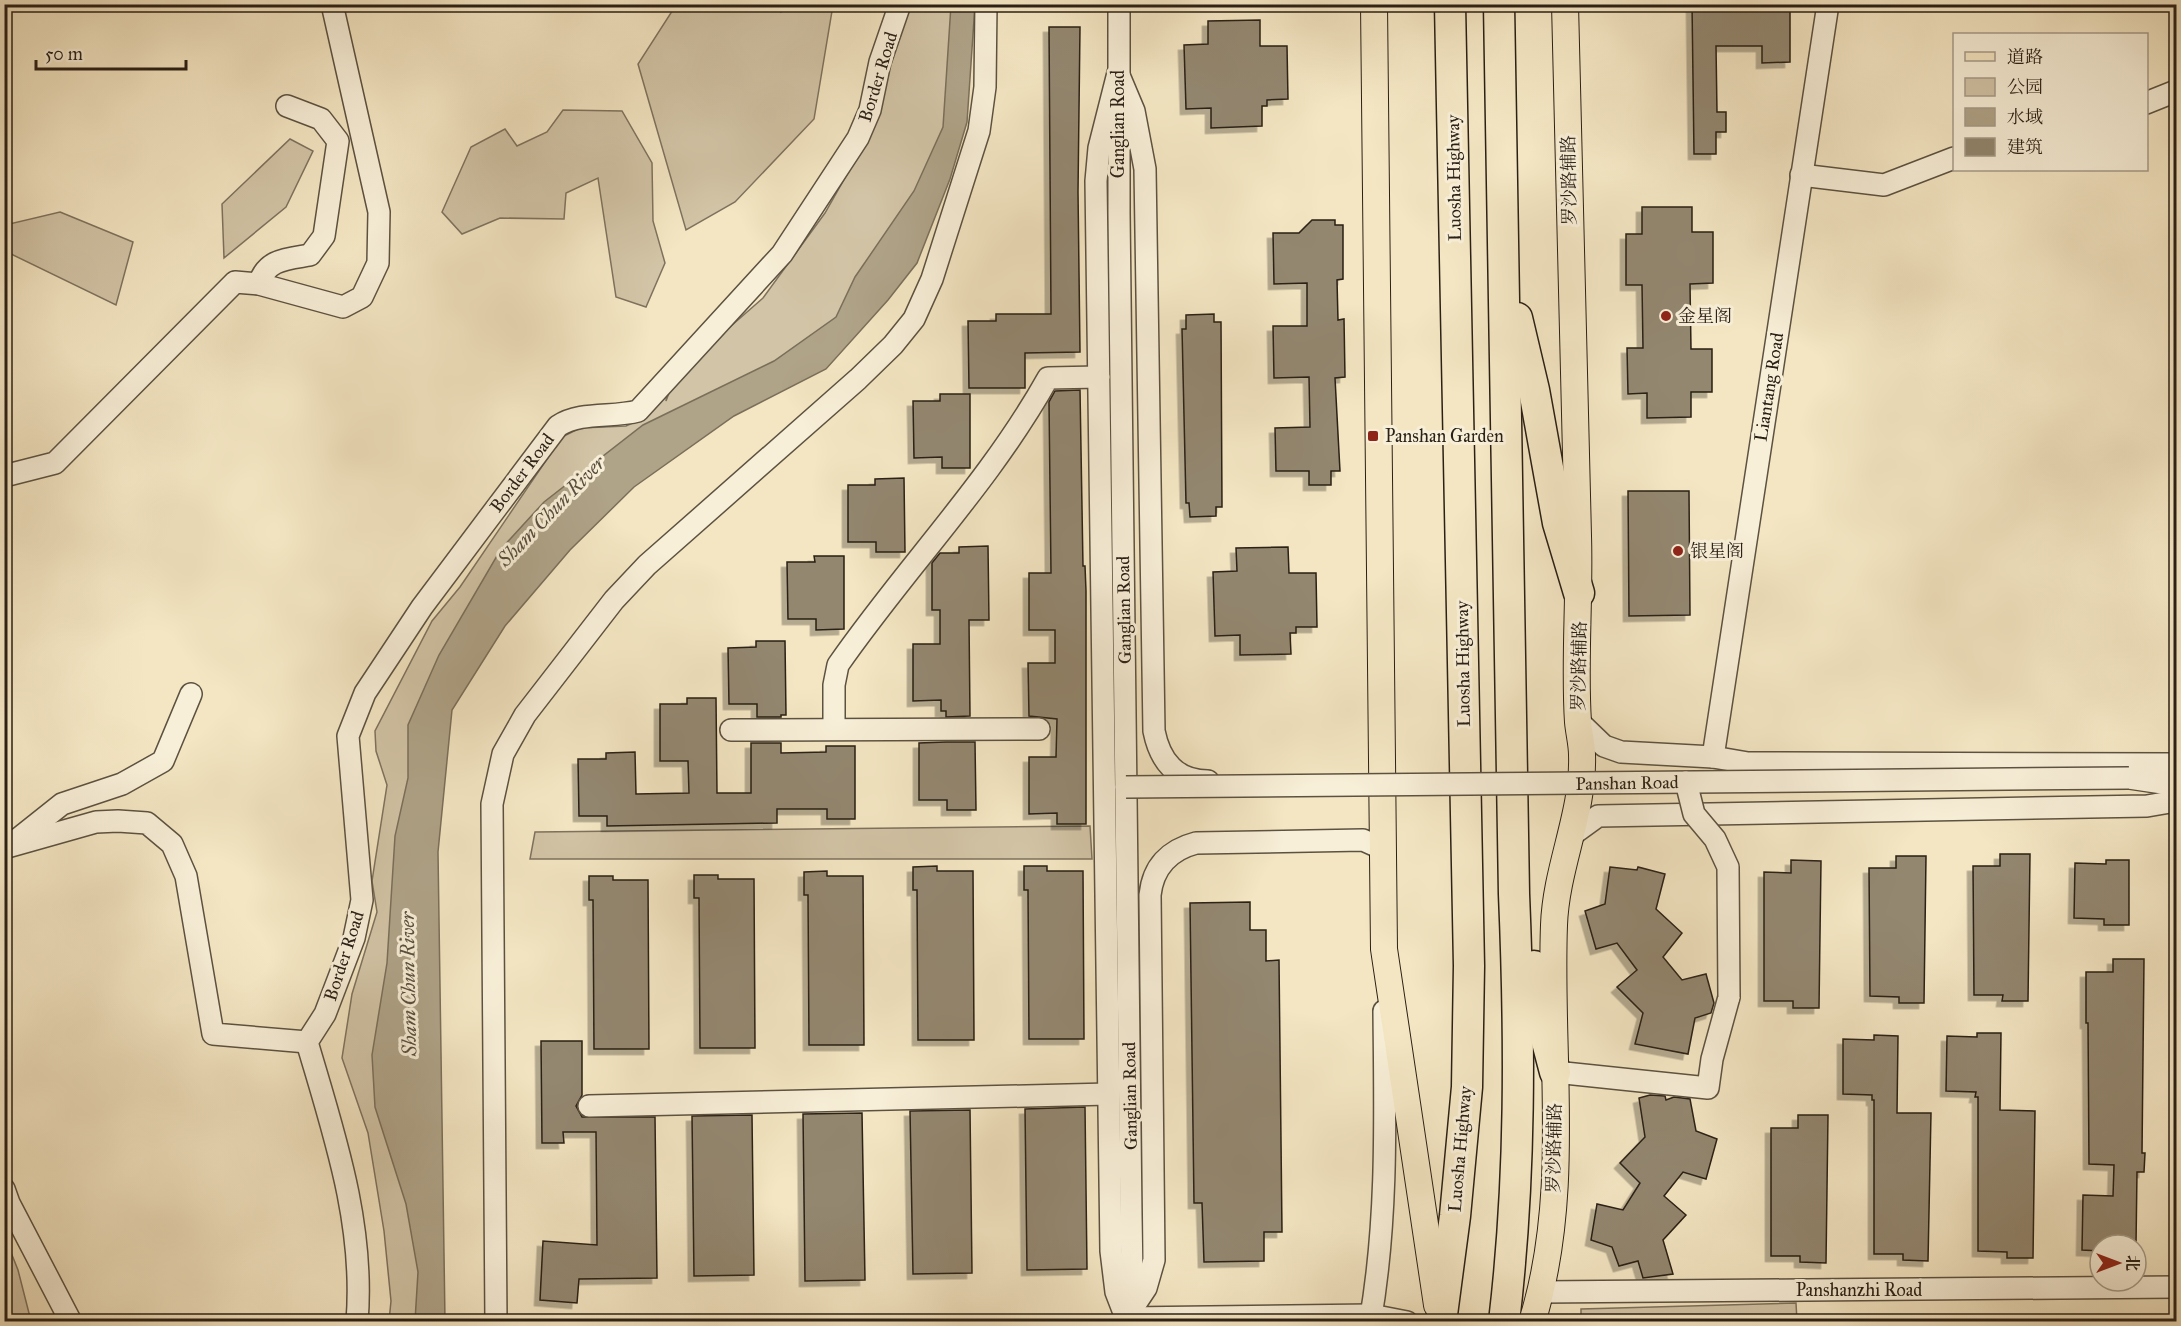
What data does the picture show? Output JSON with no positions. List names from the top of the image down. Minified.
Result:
{"streets":{"highway":["Luosha Highway"],"main road":["罗沙路辅路"],"street":["Border Road","Ganglian Road","Liantang Road","Panshan Road","Panshanzhi Road"]},"crossings":[["Ganglian Road","Panshan Road"],["罗沙路辅路","Panshan Road"],["罗沙路辅路","Panshanzhi Road"],["Liantang Road","Panshan Road"]],"water":["Sham Chun River"],"places":{"other":["金星阁","银星阁"],"transit":["Panshan Garden"]},"legend":["道路","公园","水域","建筑"],"scale_bar":"50 m","north":"right"}
